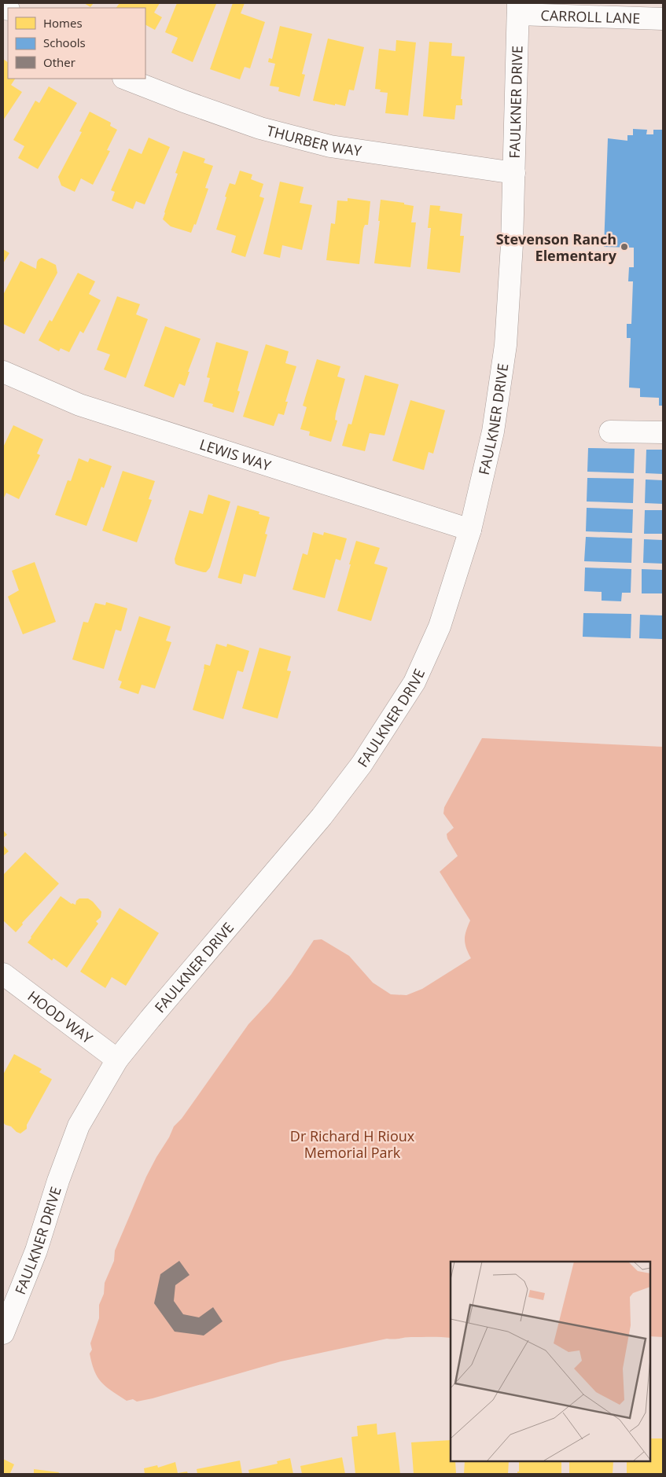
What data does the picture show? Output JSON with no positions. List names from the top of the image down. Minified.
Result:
{"streets":{"street":["CARROLL LANE","FAULKNER DRIVE","THURBER WAY","LEWIS WAY","HOOD WAY"]},"crossings":[["CARROLL LANE","FAULKNER DRIVE"],["FAULKNER DRIVE","THURBER WAY"],["FAULKNER DRIVE","LEWIS WAY"],["FAULKNER DRIVE","HOOD WAY"]],"parks":["Dr Richard H Rioux Memorial Park"],"places":["Stevenson Ranch Elementary"],"legend":["Homes","Schools","Other"]}
